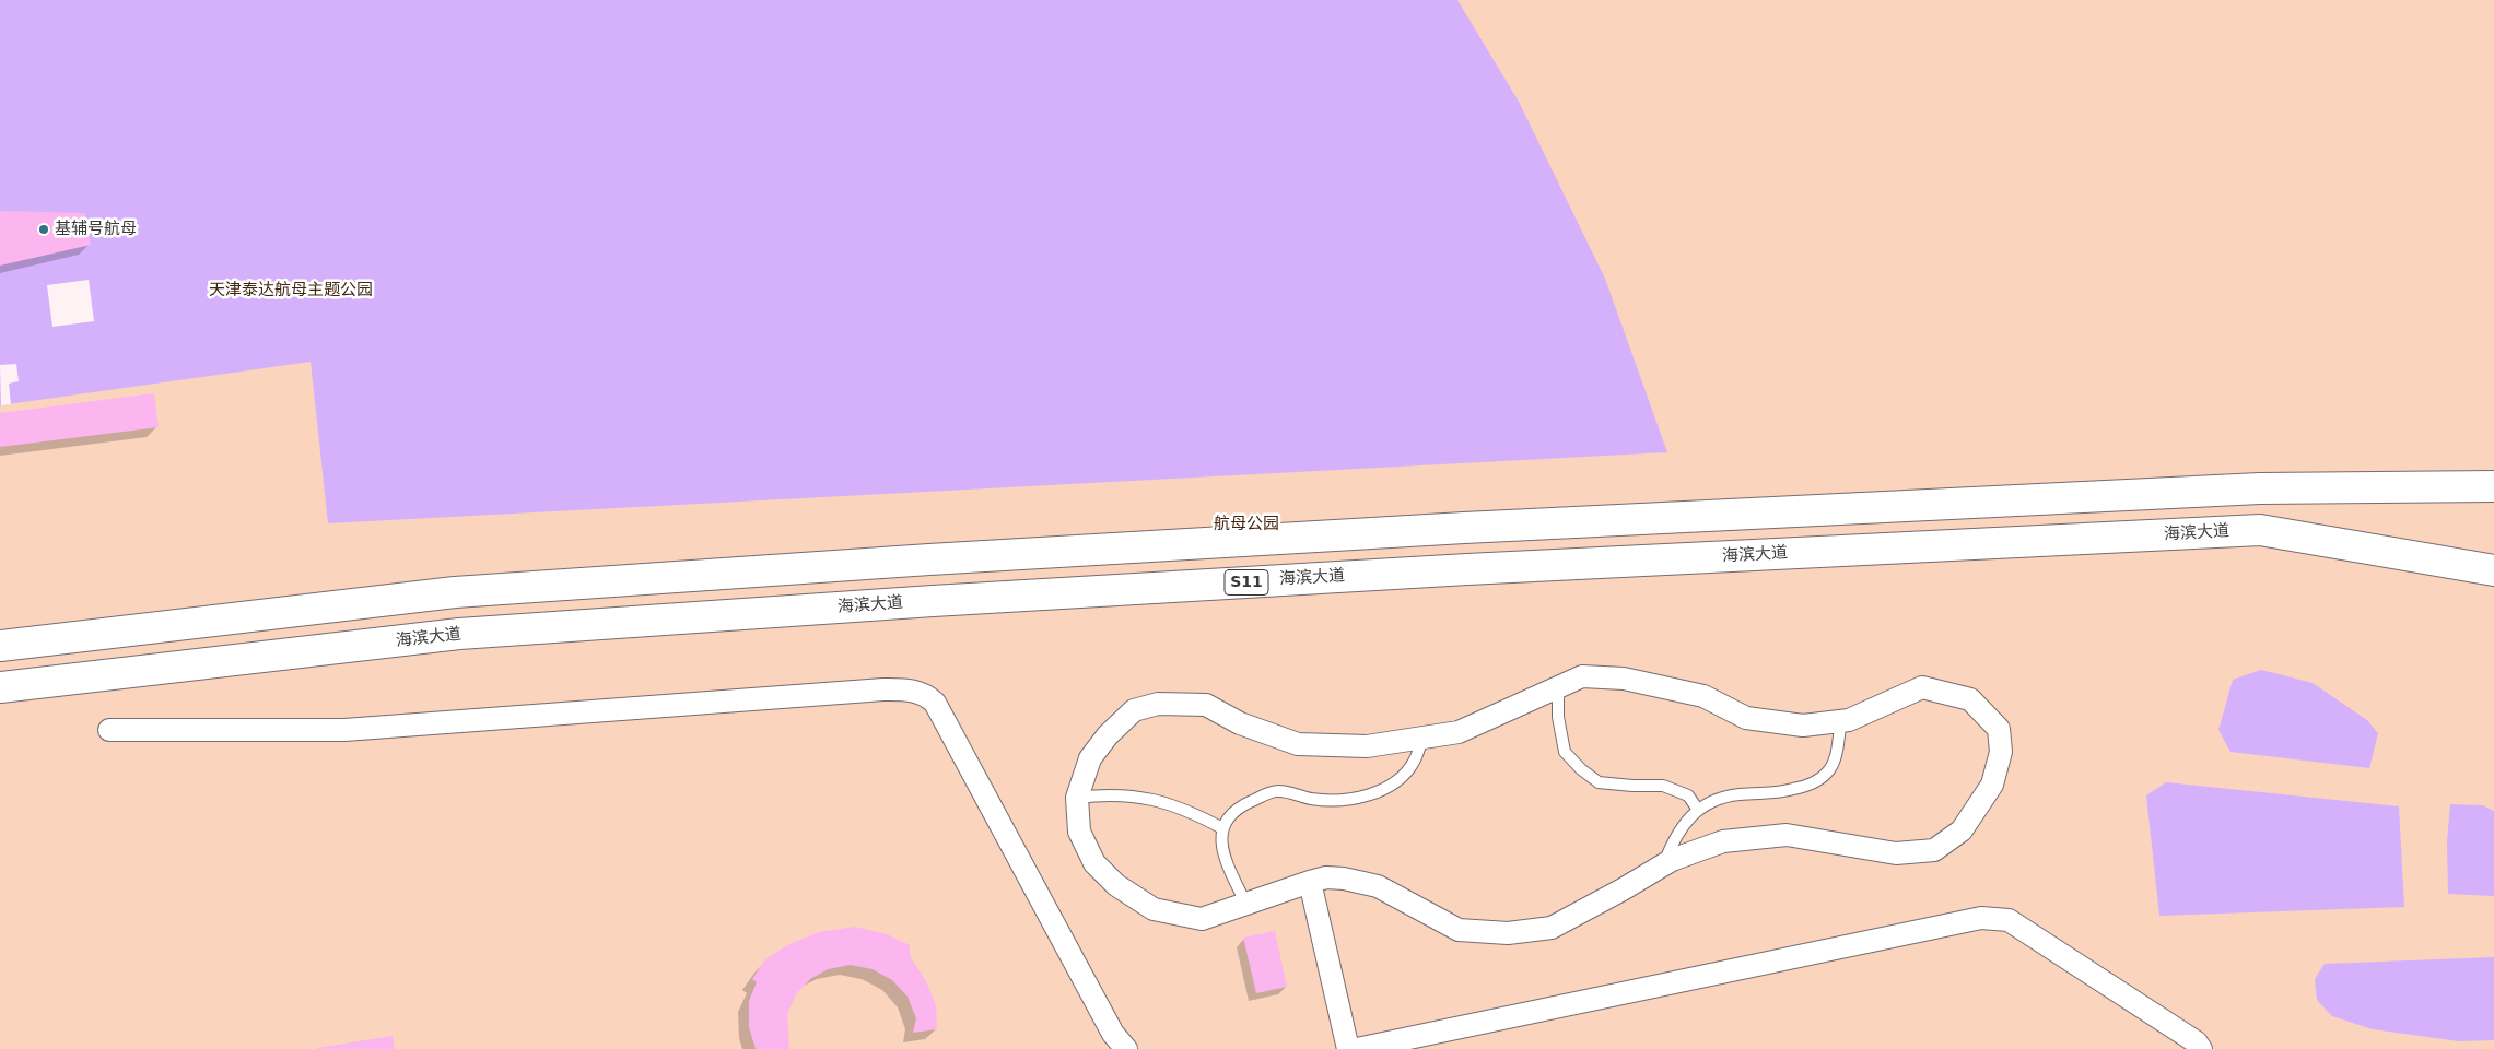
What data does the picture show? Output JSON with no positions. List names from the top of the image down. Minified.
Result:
{"streets":{"highway":["海滨大道","S11"]},"parks":["天津泰达航母主题公园","航母公园"],"places":["基辅号航母"]}
